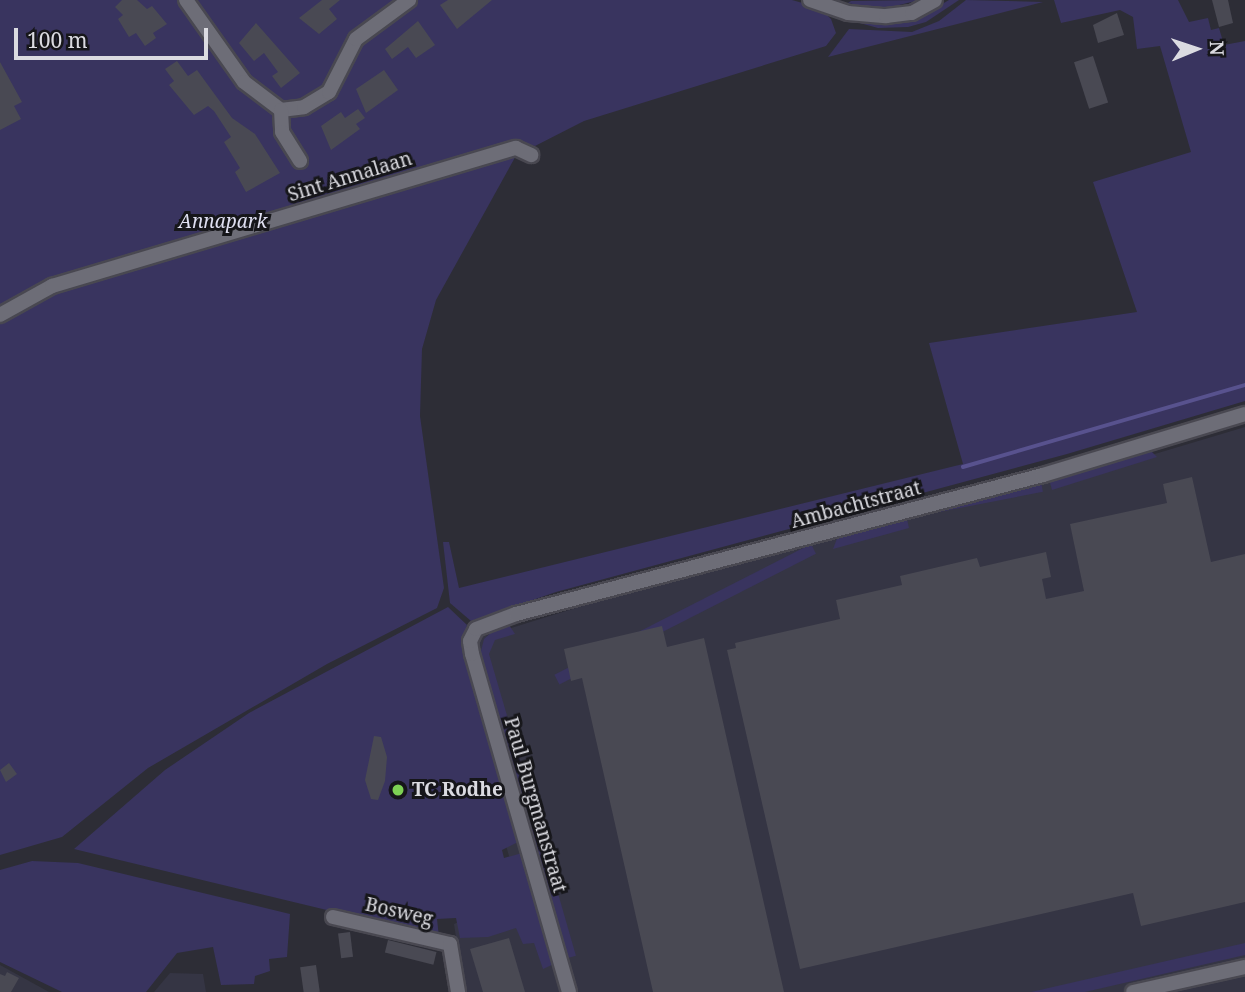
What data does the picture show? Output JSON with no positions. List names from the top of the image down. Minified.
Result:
{"streets":{"street":["Sint Annalaan","Ambachtstraat","Paul Burgmanstraat","Bosweg"]},"crossings":[["Ambachtstraat","Paul Burgmanstraat"]],"parks":["Annapark"],"places":["TC Rodhe"],"scale_bar":"100 m","north":"right"}
